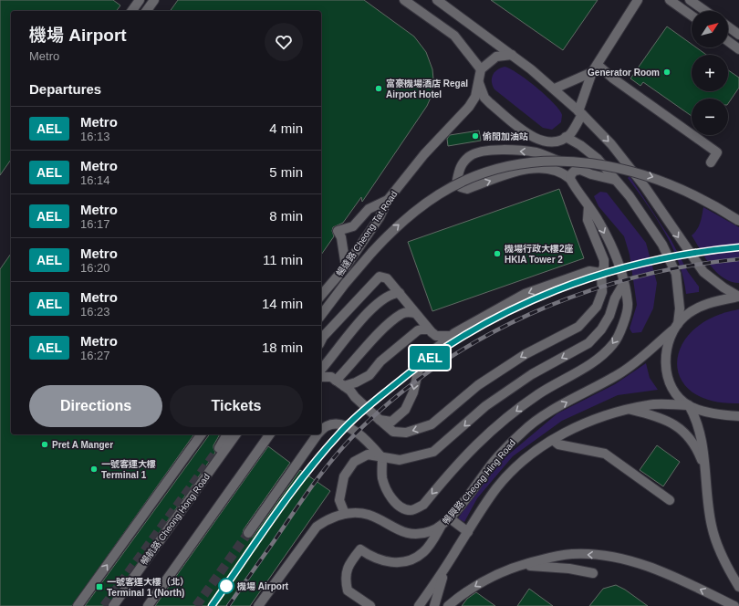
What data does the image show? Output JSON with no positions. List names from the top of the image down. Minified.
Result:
{"streets":{"street":["暢達路 Cheong Tat Road","暢興路 Cheong Hing Road","暢航路 Cheong Hong Road"]},"places":{"other":["Generator Room","富豪機場酒店 Regal Airport Hotel","偷閒加油站","機場行政大樓2座 HKIA Tower 2","Pret A Manger","一號客運大樓 Terminal 1","機場 Airport"],"transit":["一號客運大樓（北） Terminal 1 (North)"]},"lines":["metro line AEL"],"north":"top right","page":{"on_map":"AEL","map_buttons":["+","−"],"heading":[["機場 Airport","Metro"],"Departures"],"list":[{"mark":"AEL","name":"Metro","note":"16:13","value":"4 min"},{"mark":"AEL","name":"Metro","note":"16:14","value":"5 min"},{"mark":"AEL","name":"Metro","note":"16:17","value":"8 min"},{"mark":"AEL","name":"Metro","note":"16:20","value":"11 min"},{"mark":"AEL","name":"Metro","note":"16:23","value":"14 min"},{"mark":"AEL","name":"Metro","note":"16:27","value":"18 min"}],"buttons":["Directions","Tickets"]}}
